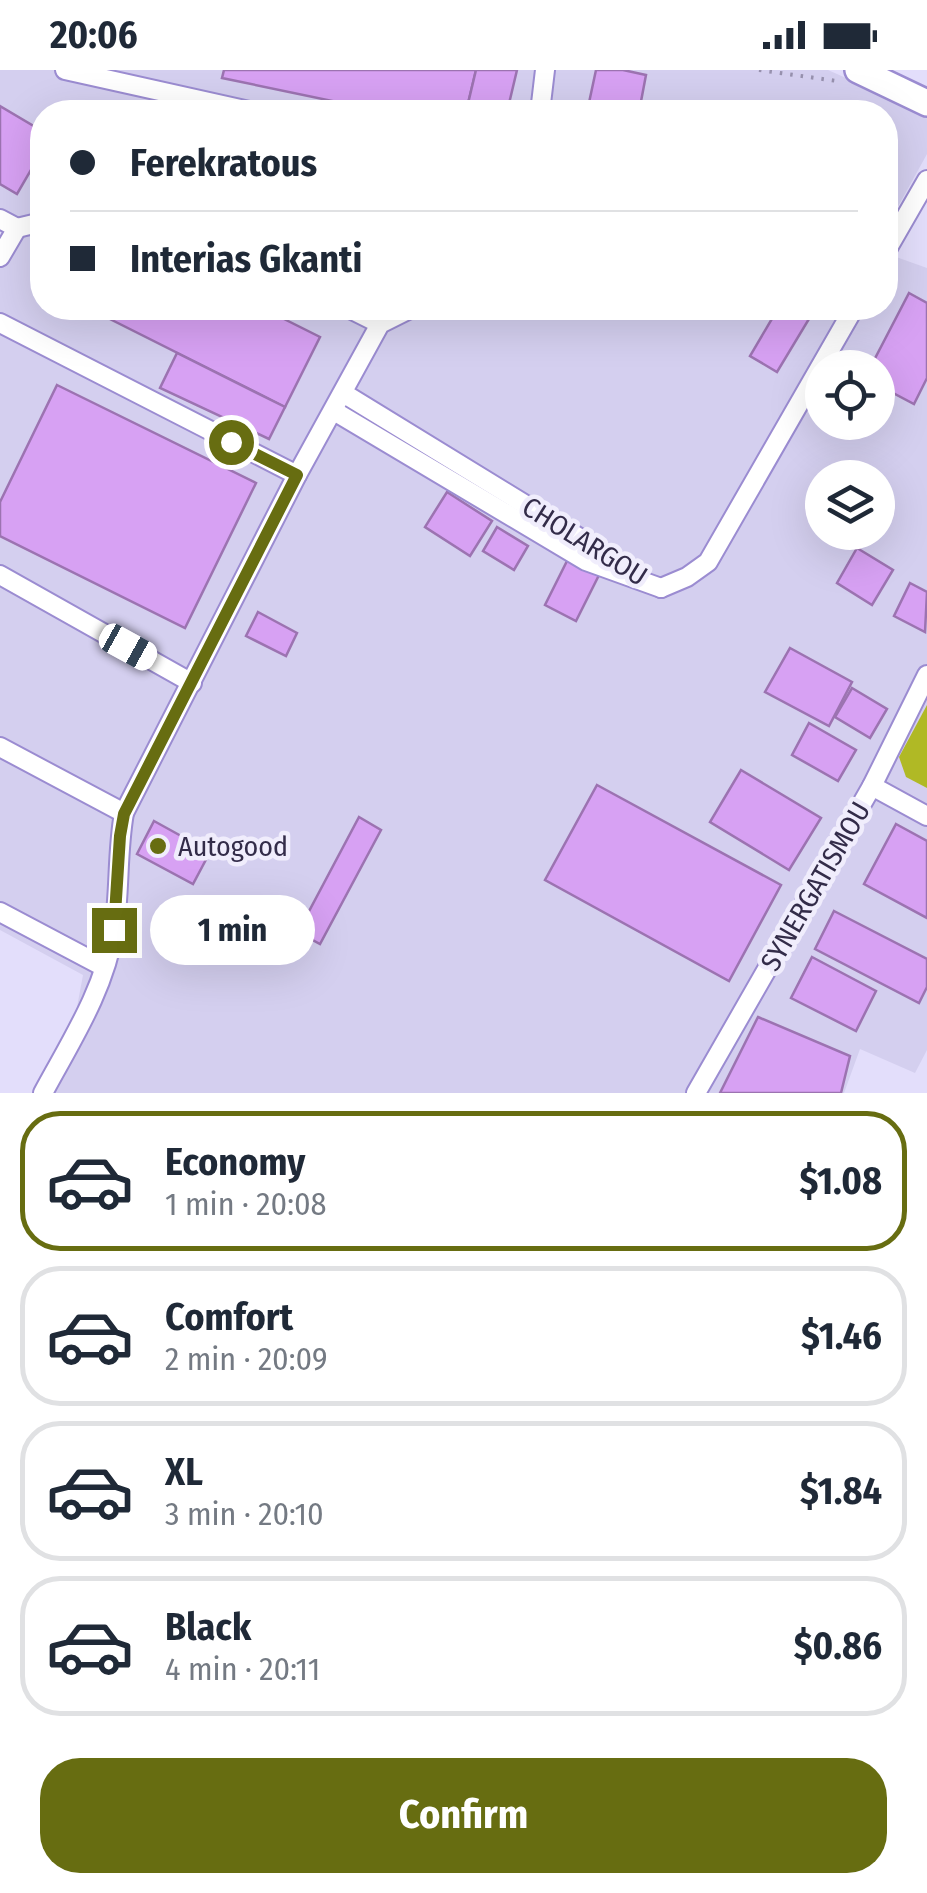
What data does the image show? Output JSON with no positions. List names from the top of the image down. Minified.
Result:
{"streets":{"street":["CHOLARGOU","SYNERGATISMOU"]},"places":["Autogood"],"page":{"status":"20:06","banner":["Ferekratous","Interias Gkanti"],"bubble":"1 min","list":[{"name":"Economy","note":"1 min · 20:08","value":"$1.08"},{"name":"Comfort","note":"2 min · 20:09","value":"$1.46"},{"name":"XL","note":"3 min · 20:10","value":"$1.84"},{"name":"Black","note":"4 min · 20:11","value":"$0.86"}],"buttons":"Confirm"}}
